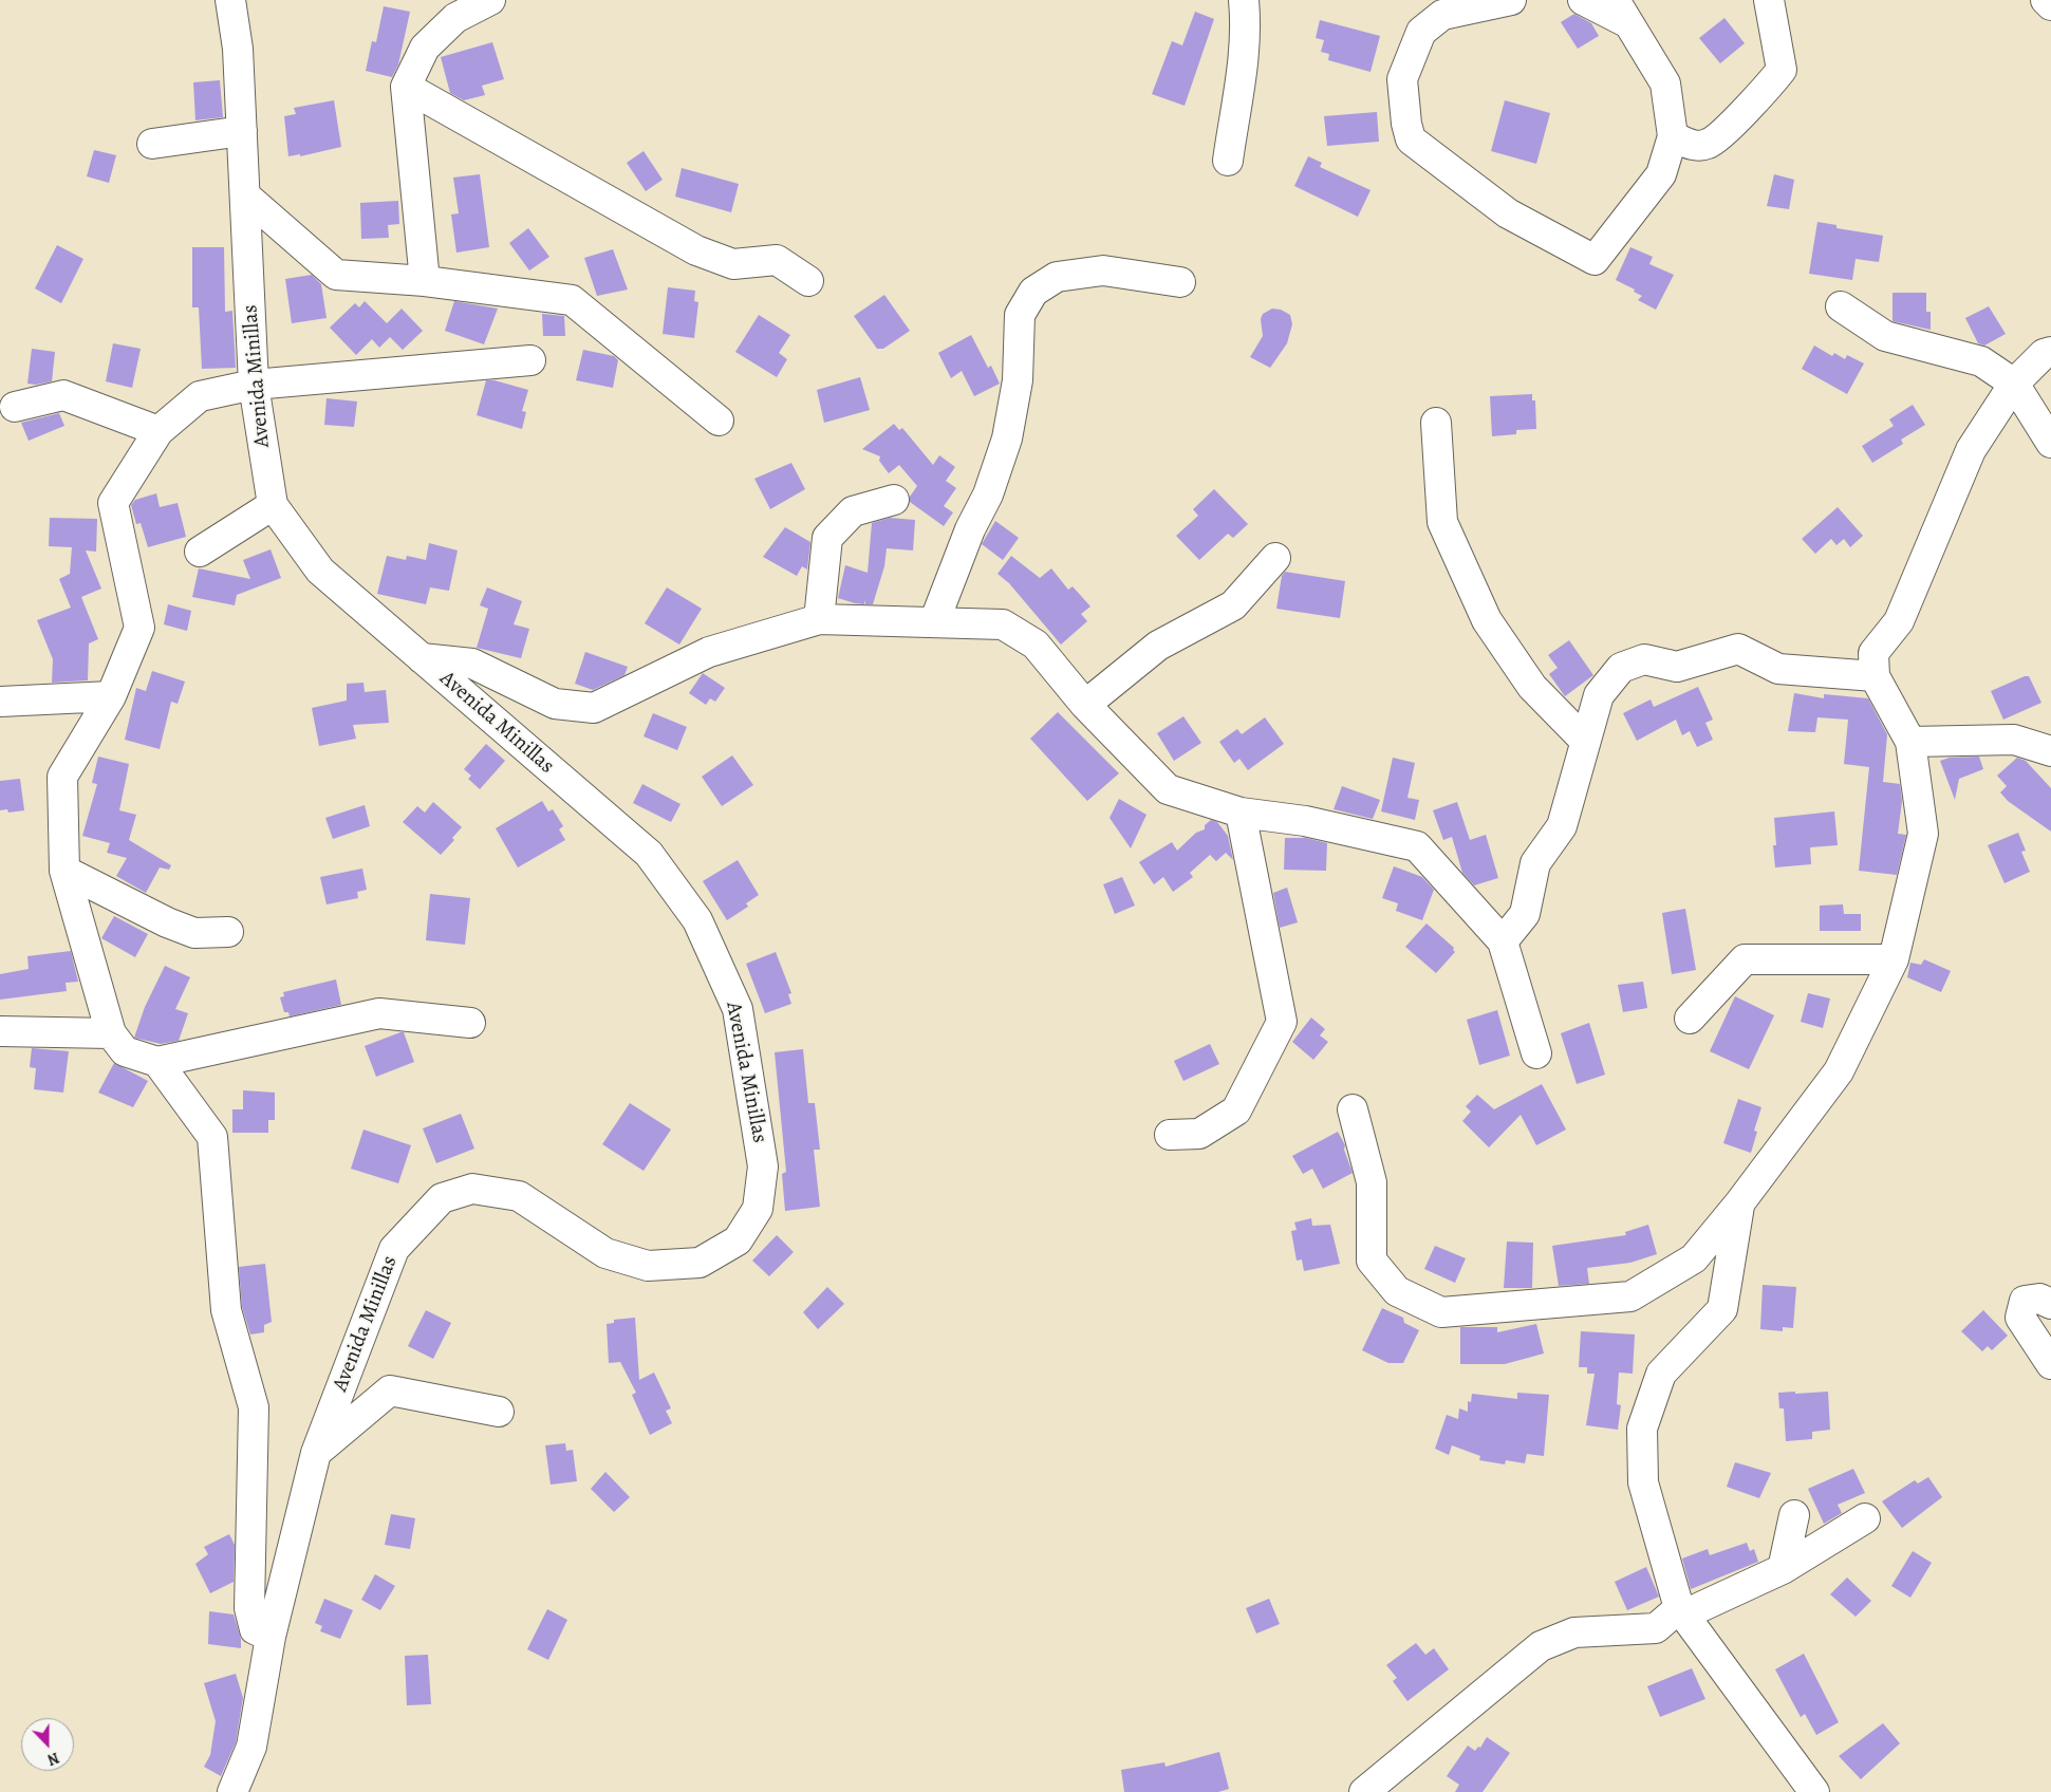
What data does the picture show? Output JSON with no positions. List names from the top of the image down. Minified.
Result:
{"streets":{"street":["Avenida Minillas"]},"north":"bottom"}
